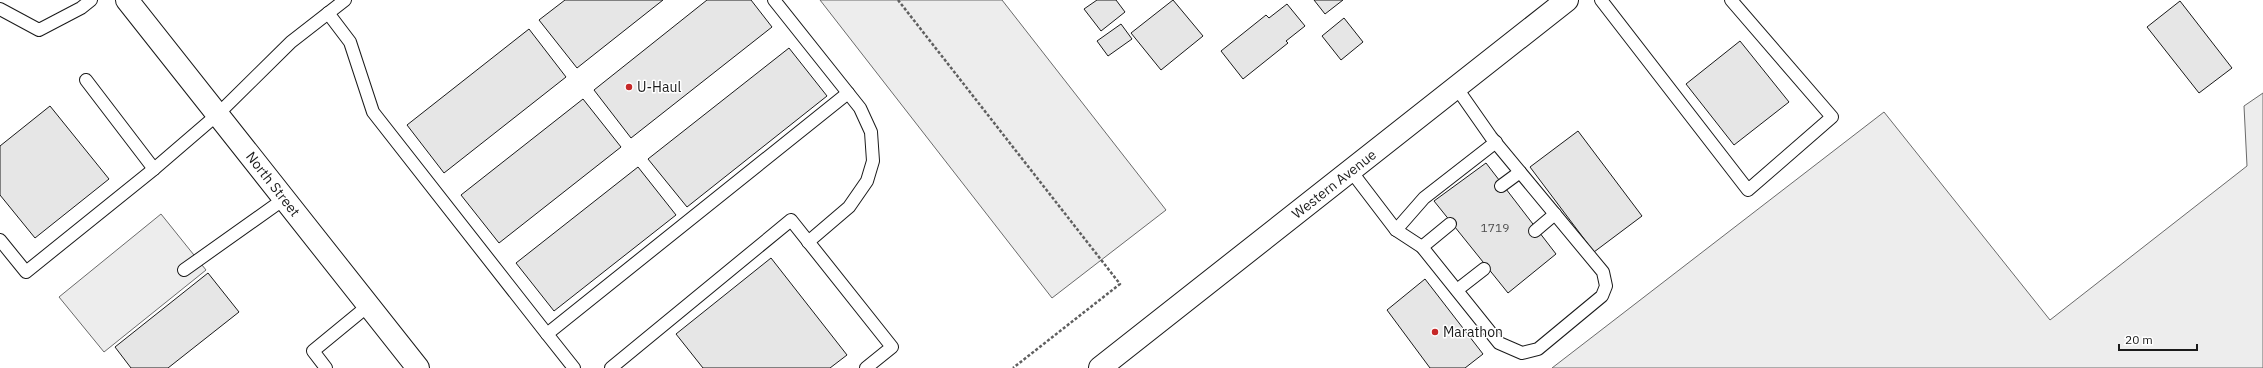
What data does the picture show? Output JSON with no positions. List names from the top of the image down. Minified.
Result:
{"streets":{"main road":["North Street","Western Avenue"]},"places":["U-Haul","Marathon"],"house_numbers":["1719"],"scale_bar":"20 m"}
